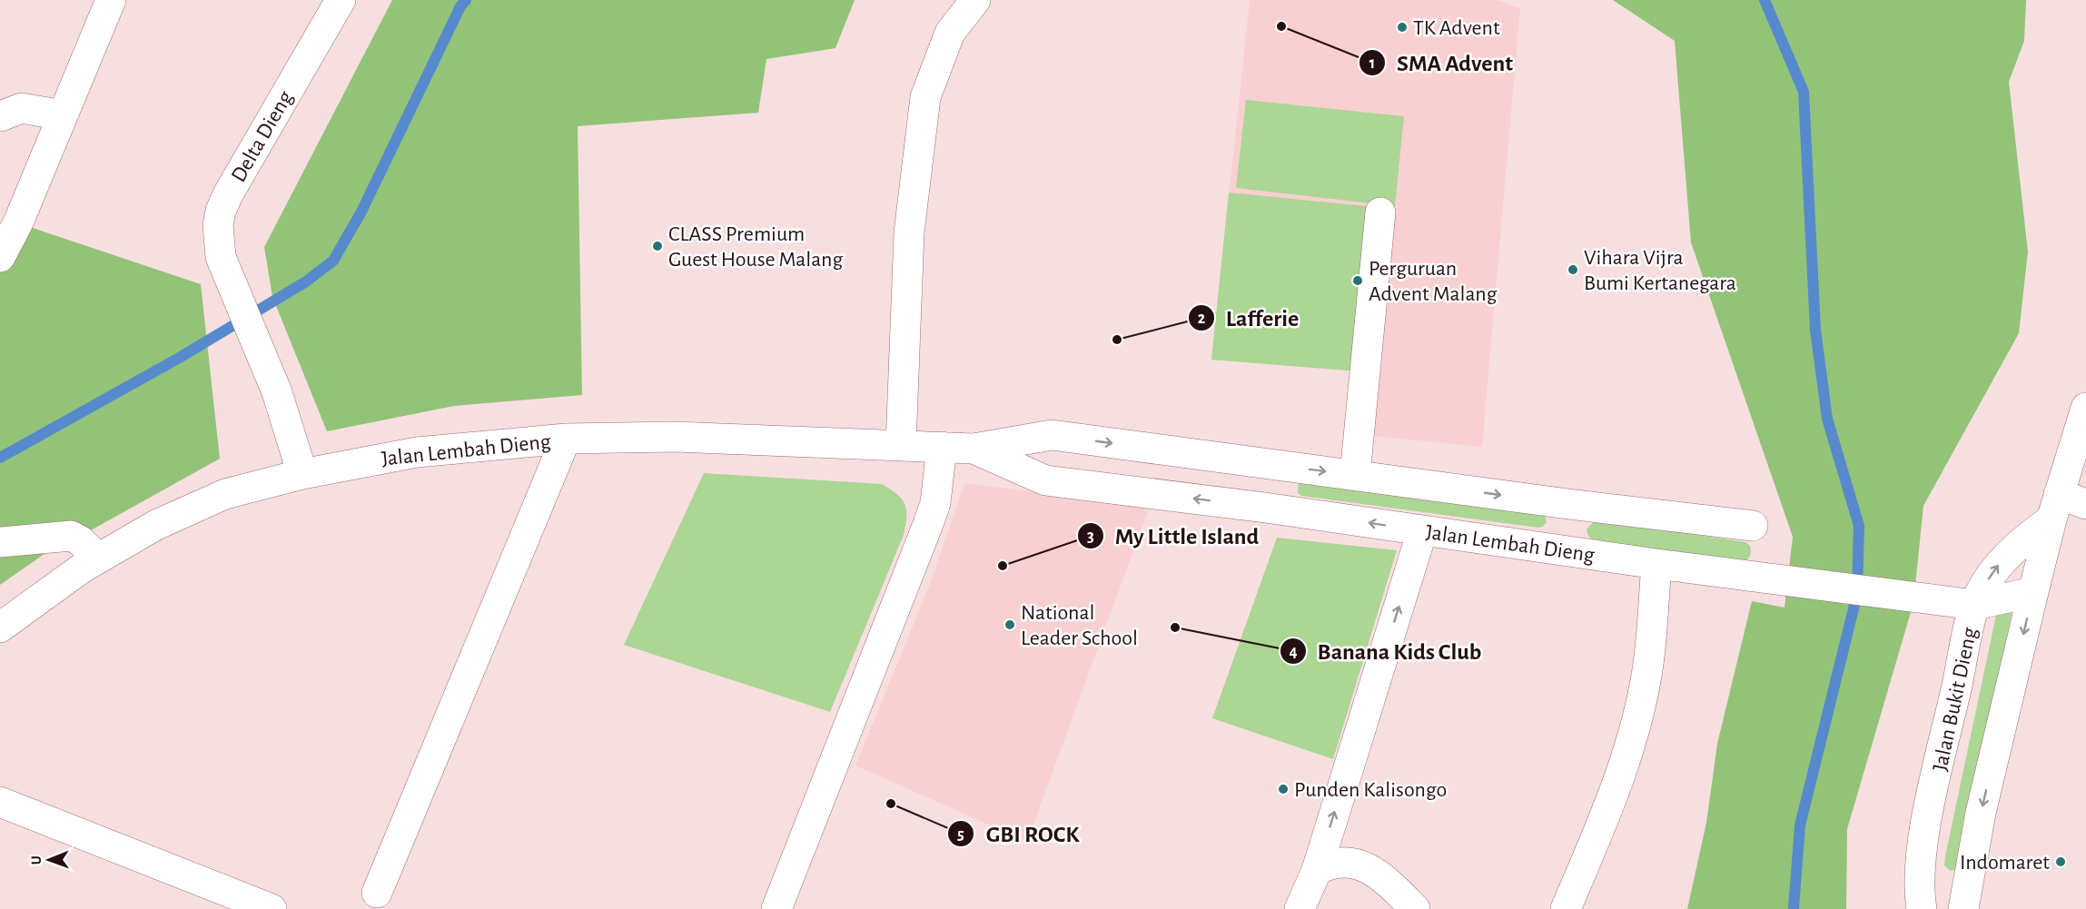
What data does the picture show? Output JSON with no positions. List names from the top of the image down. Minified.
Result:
{"streets":{"street":["Delta Dieng","Jalan Lembah Dieng","Jalan Bukit Dieng"]},"crossings":[["Delta Dieng","Jalan Lembah Dieng"],["Jalan Lembah Dieng","Jalan Bukit Dieng"]],"places":["SMA Advent","TK Advent","CLASS Premium Guest House Malang","Vihara Vijra Bumi Kertanegara","Perguruan Advent Malang","Lafferie","My Little Island","National Leader School","Banana Kids Club","Punden Kalisongo","GBI ROCK","Indomaret"],"north":"left"}
